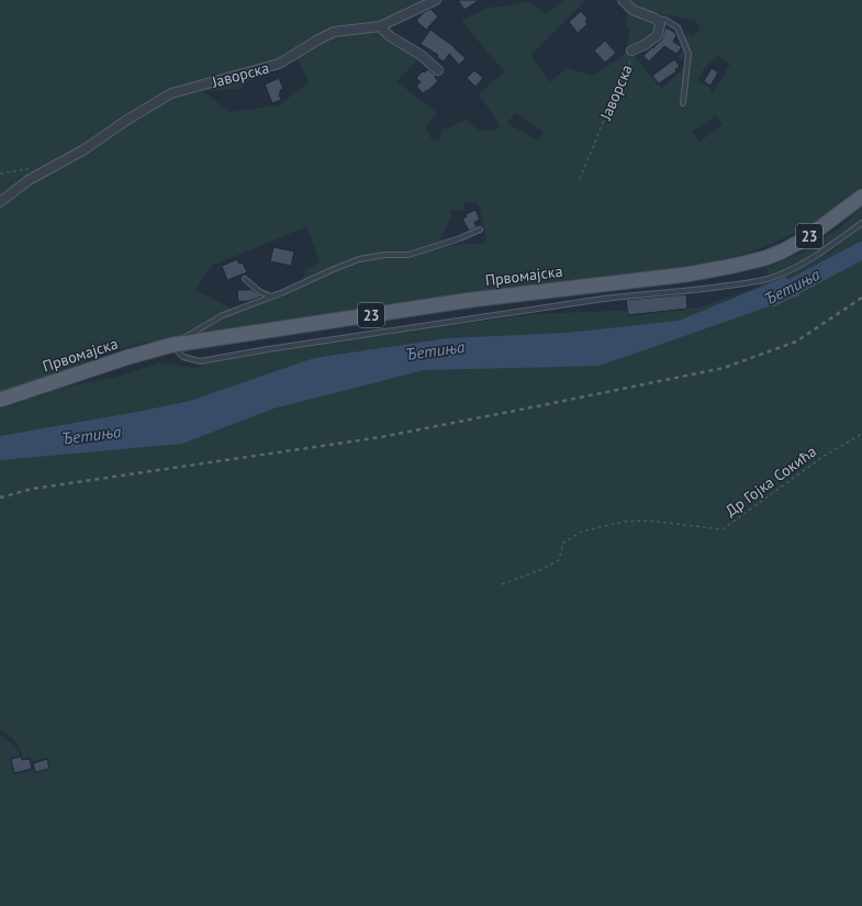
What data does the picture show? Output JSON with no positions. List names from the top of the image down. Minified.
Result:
{"streets":{"main road":["23","Првомајска"],"street":["Јаворска"],"path":["Др Гојка Сокића"]},"water":["Ђетиња"]}
